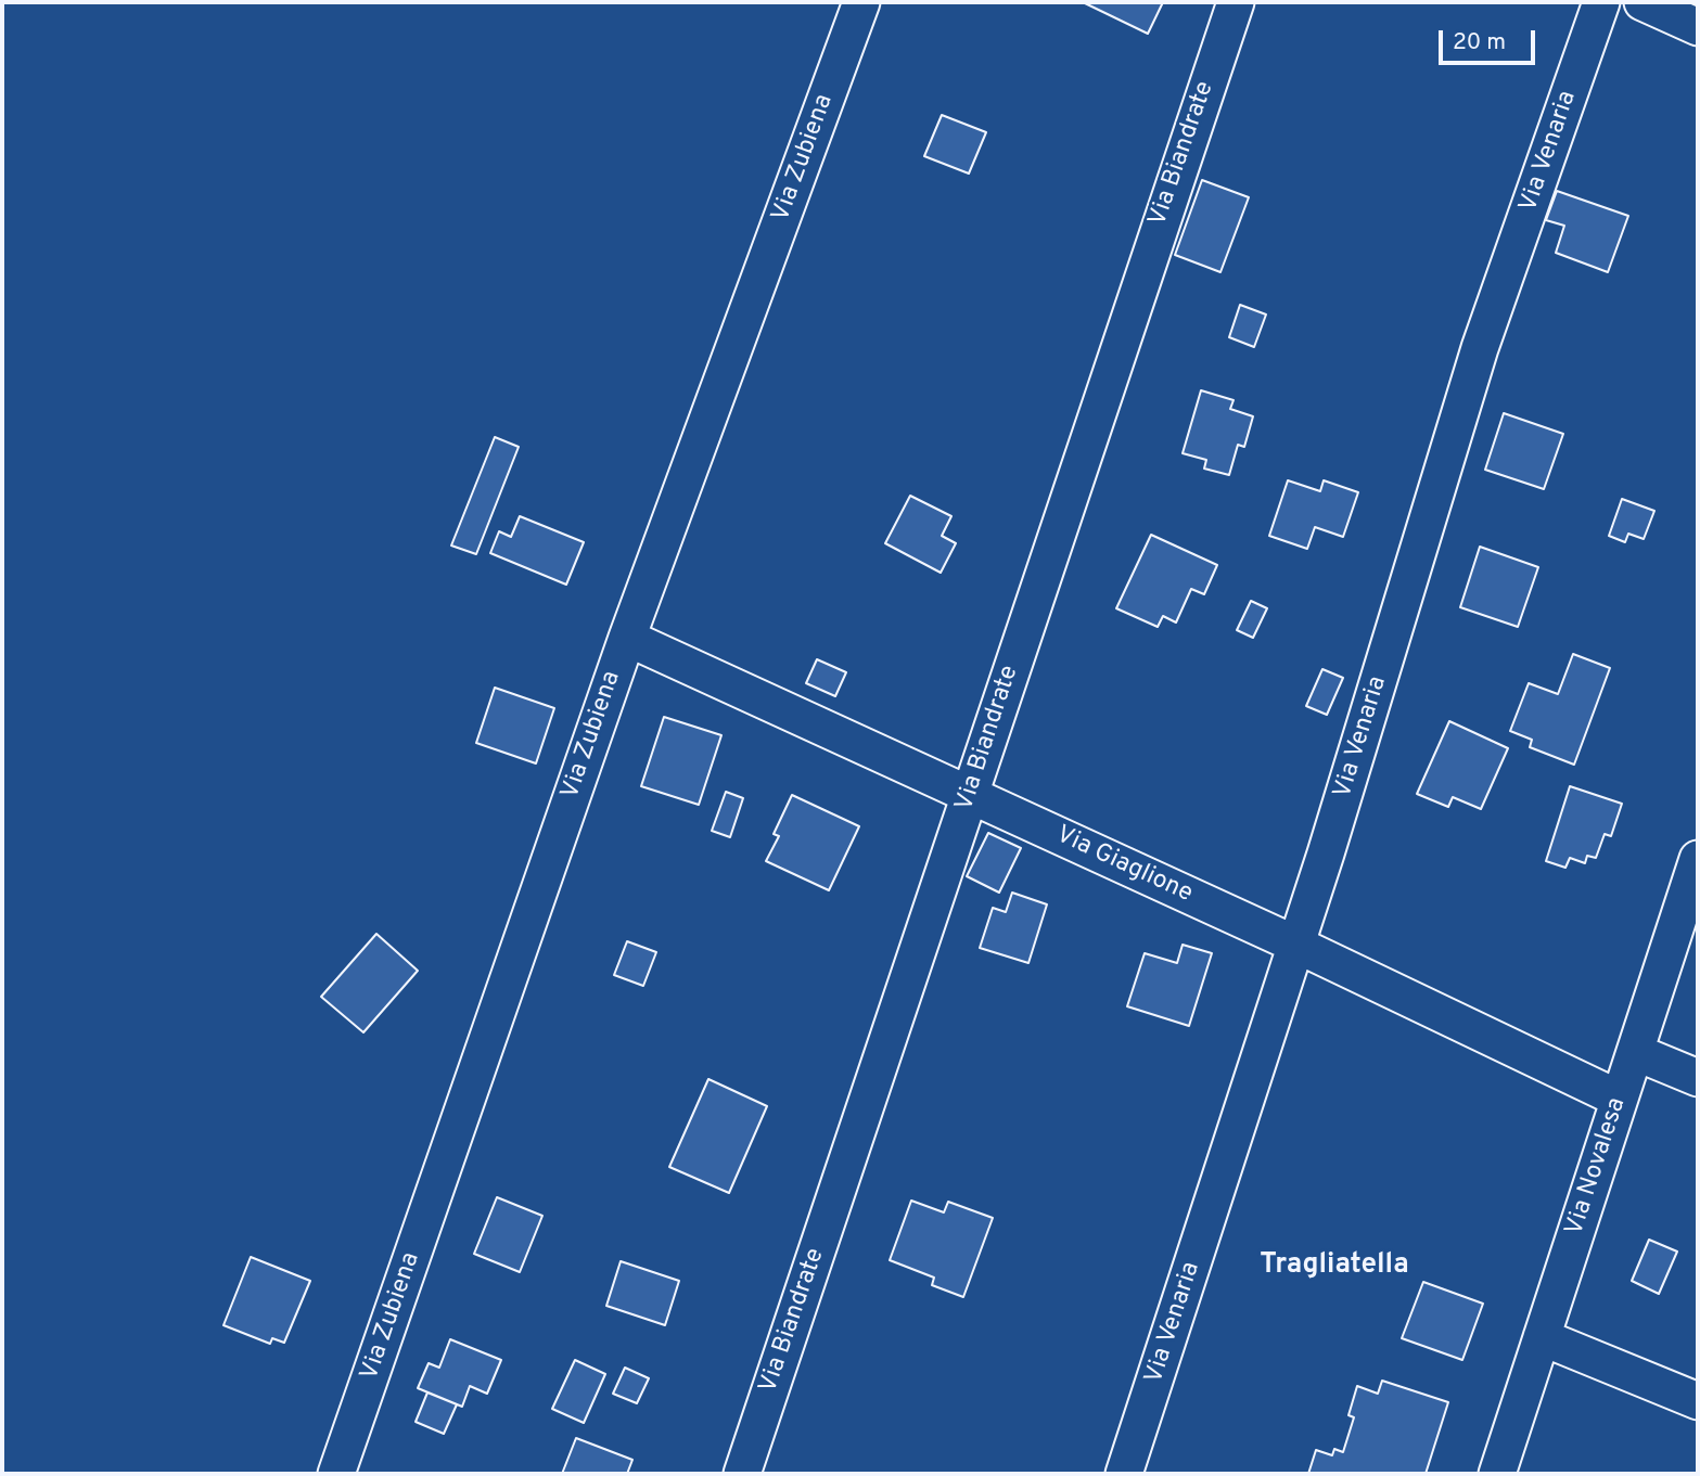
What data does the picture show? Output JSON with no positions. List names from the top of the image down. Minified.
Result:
{"streets":{"street":["Via Venaria","Via Biandrate","Via Zubiena","Via Giaglione","Via Novalesa"]},"crossings":[["Via Venaria","Via Giaglione"],["Via Biandrate","Via Giaglione"],["Via Zubiena","Via Giaglione"],["Via Giaglione","Via Novalesa"]],"districts":["Tragliatella"],"scale_bar":"20 m"}
